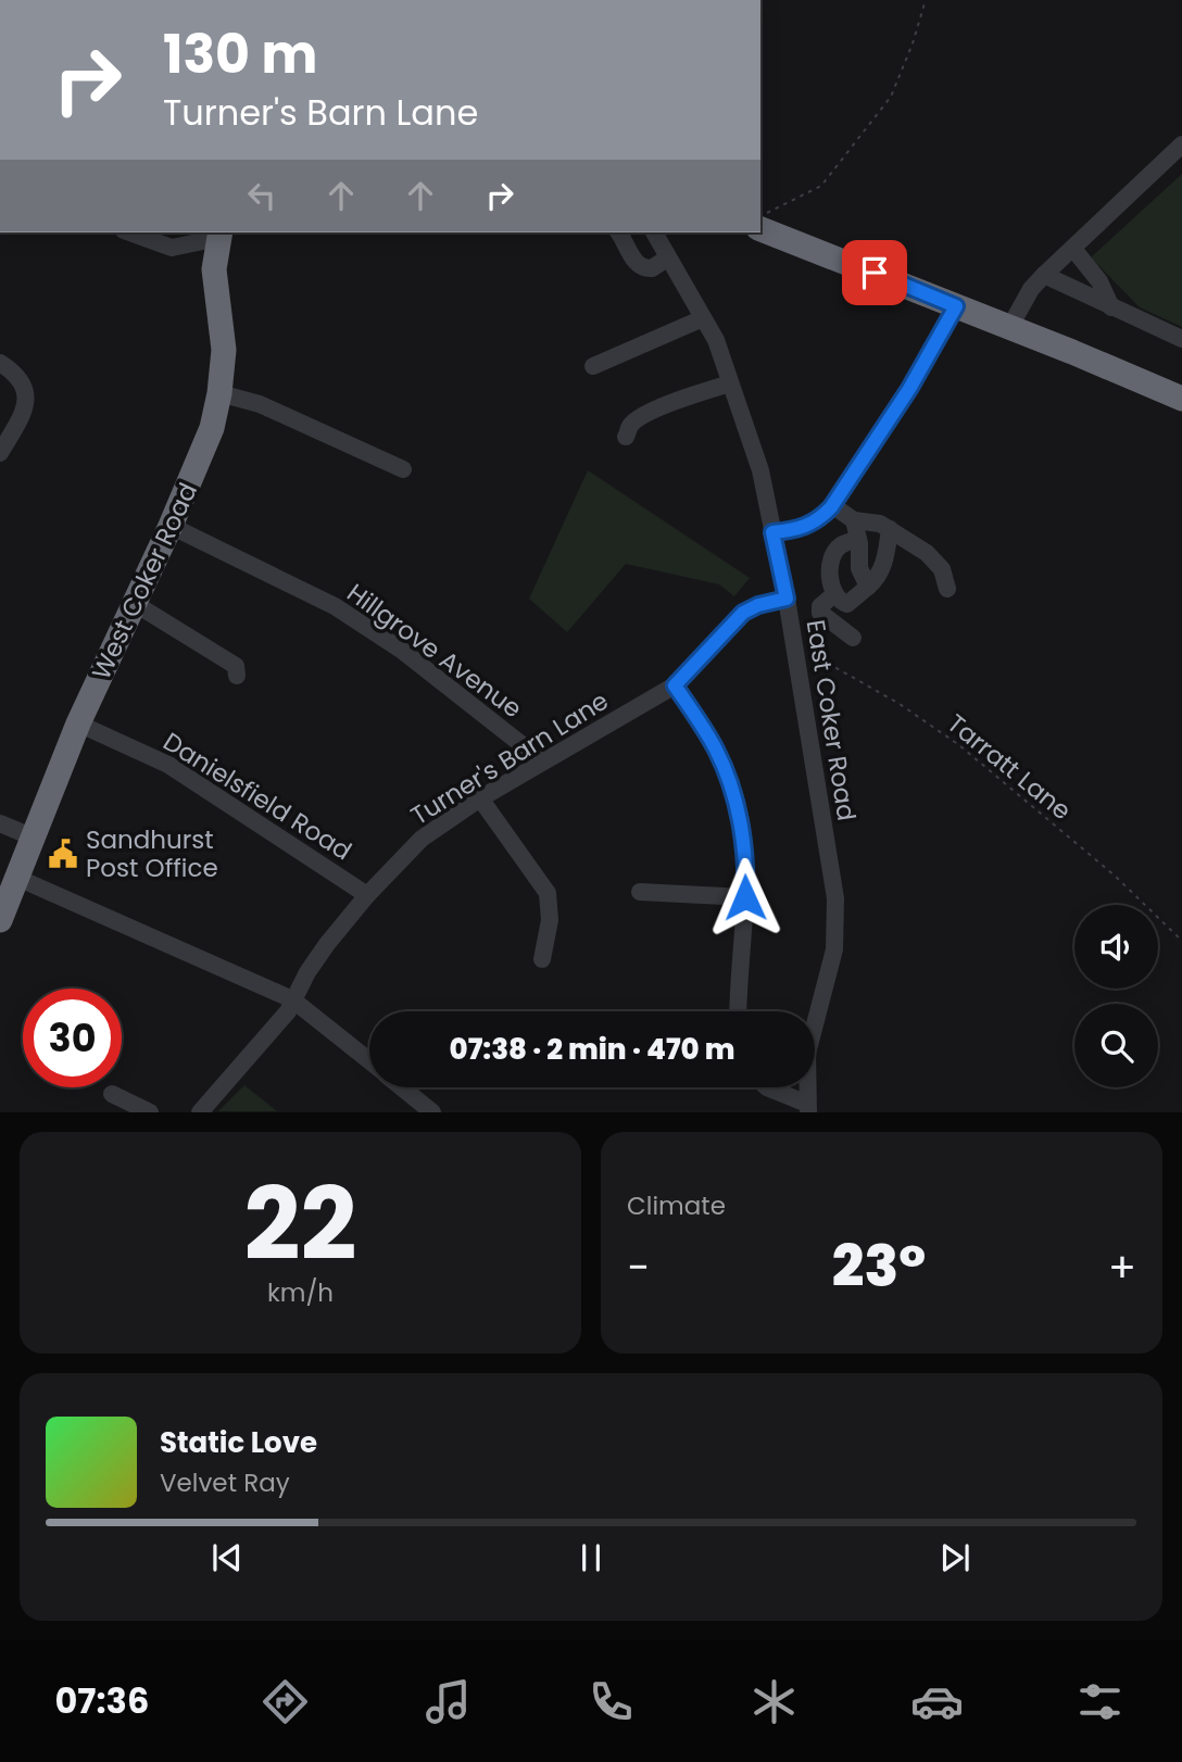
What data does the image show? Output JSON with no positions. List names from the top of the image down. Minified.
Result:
{"streets":{"highway":["West Coker Road"],"street":["Hillgrove Avenue","East Coker Road","Turner's Barn Lane","Danielsfield Road"],"path":["Tarratt Lane"]},"crossings":[["West Coker Road","Hillgrove Avenue"],["West Coker Road","Danielsfield Road"],["Hillgrove Avenue","Turner's Barn Lane"],["East Coker Road","Turner's Barn Lane"],["East Coker Road","Tarratt Lane"],["Turner's Barn Lane","Danielsfield Road"]],"places":{"public building":["Sandhurst Post Office"]},"page":{"turn":["130 m","Turner's Barn Lane"],"limit":"30","trip":"07:38 · 2 min · 470 m","tile":[["22","km/h"],"Climate"],"heat":["−","23°","+"],"song":["Static Love","Velvet Ray"],"tabs":"07:36"}}
